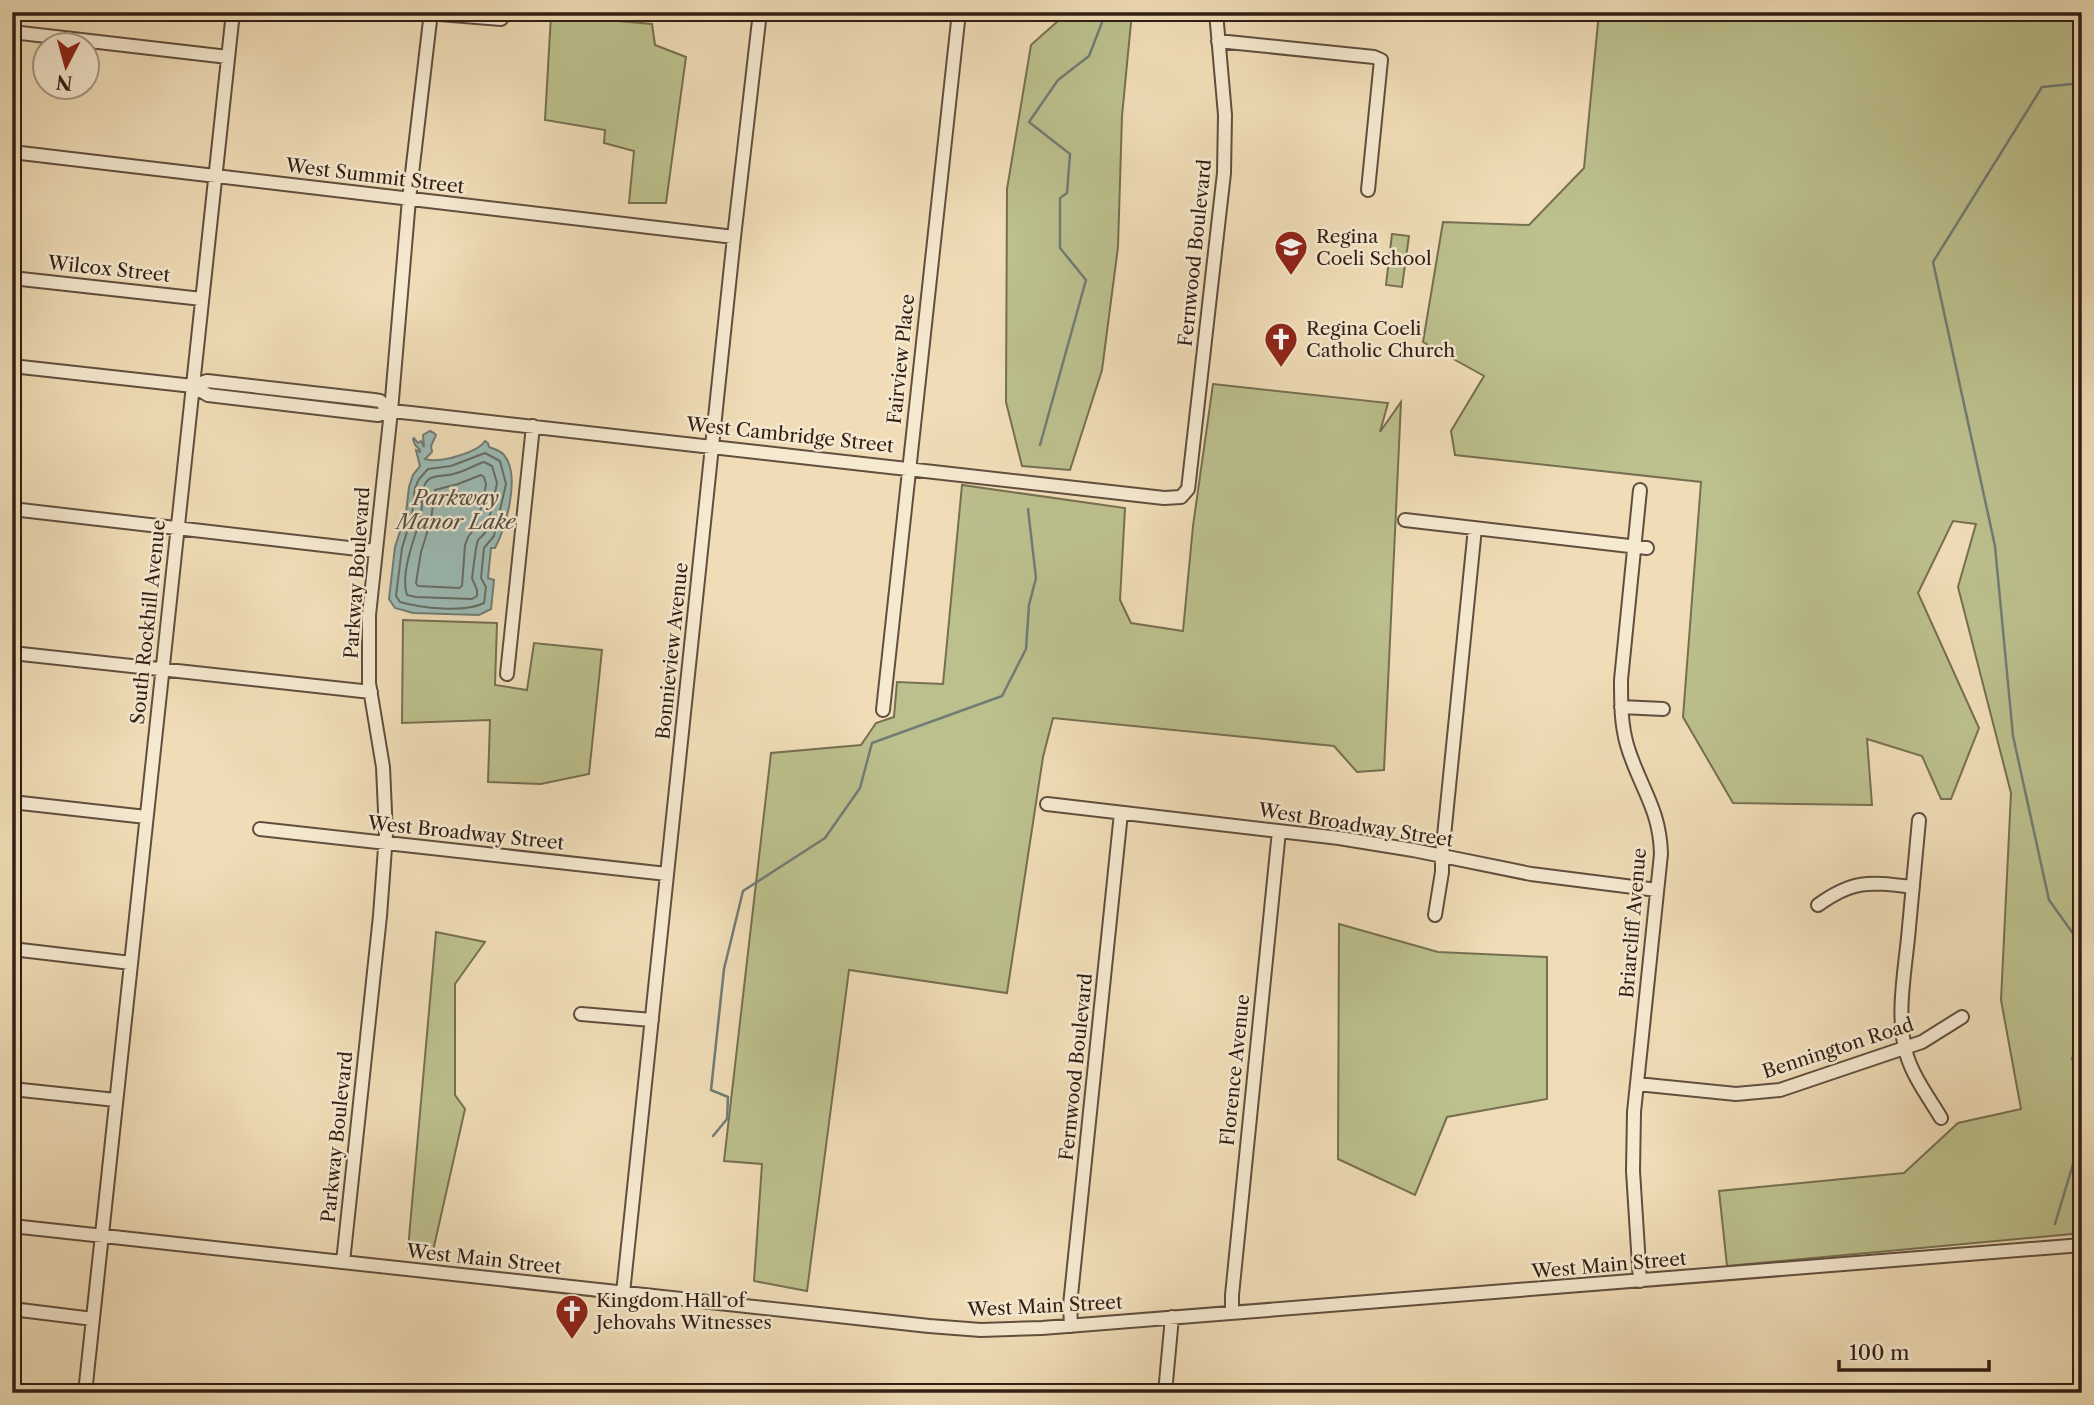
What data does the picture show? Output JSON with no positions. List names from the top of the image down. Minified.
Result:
{"streets":{"street":["West Summit Street","Fernwood Boulevard","Wilcox Street","Fairview Place","West Cambridge Street","Parkway Boulevard","South Rockhill Avenue","Bonnieview Avenue","West Broadway Street","Briarcliff Avenue","Bennington Road","Florence Avenue","West Main Street"]},"crossings":[["West Summit Street","Parkway Boulevard"],["West Summit Street","South Rockhill Avenue"],["West Summit Street","Bonnieview Avenue"],["Fernwood Boulevard","West Cambridge Street"],["Fernwood Boulevard","West Broadway Street"],["Fernwood Boulevard","West Main Street"],["Wilcox Street","South Rockhill Avenue"],["Fairview Place","West Cambridge Street"],["West Cambridge Street","Parkway Boulevard"],["West Cambridge Street","South Rockhill Avenue"],["West Cambridge Street","Bonnieview Avenue"],["Parkway Boulevard","West Broadway Street"],["Parkway Boulevard","West Main Street"],["South Rockhill Avenue","West Main Street"],["Bonnieview Avenue","West Broadway Street"],["Bonnieview Avenue","West Main Street"],["West Broadway Street","Briarcliff Avenue"],["West Broadway Street","Florence Avenue"],["Briarcliff Avenue","Bennington Road"],["Briarcliff Avenue","West Main Street"],["Florence Avenue","West Main Street"]],"water":["Parkway Manor Lake"],"places":{"school or university":["Regina Coeli School"],"church":["Regina Coeli Catholic Church","Kingdom Hall of Jehovahs Witnesses"]},"scale_bar":"100 m","north":"bottom"}
